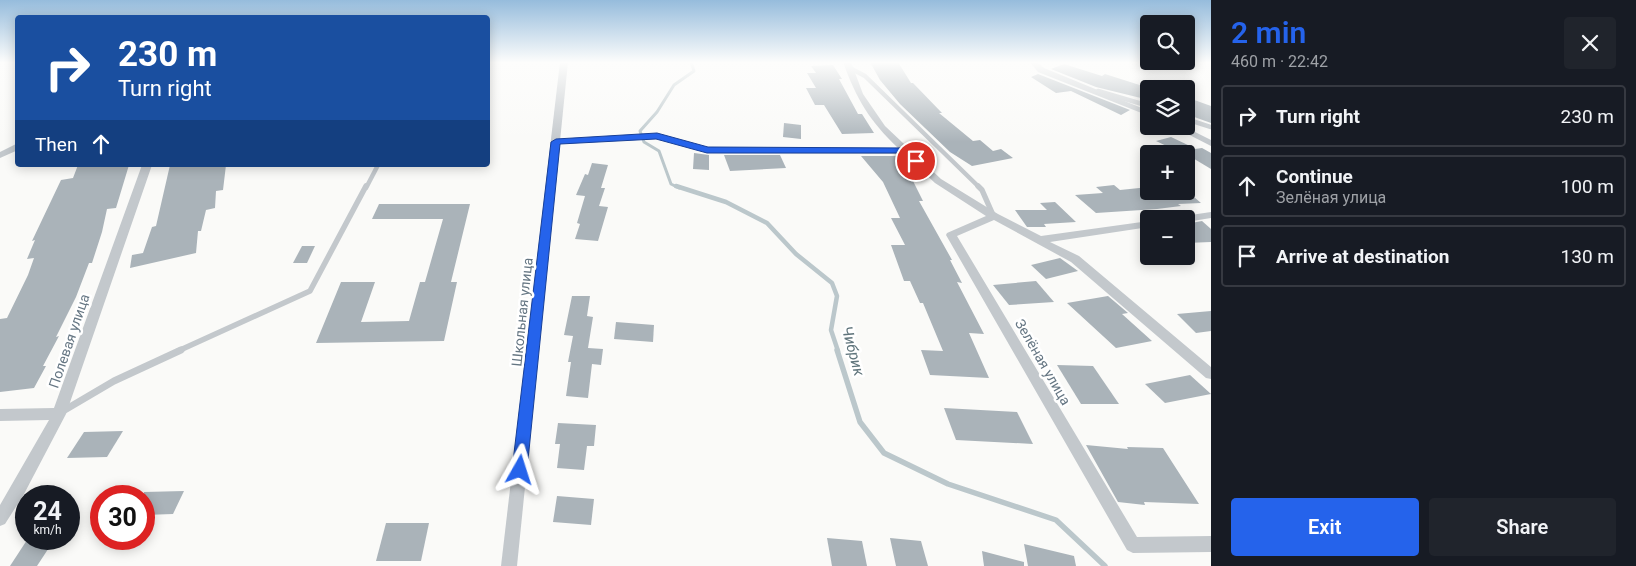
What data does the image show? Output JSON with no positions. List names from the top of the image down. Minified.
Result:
{"streets":{"street":["Школьная улица","Полевая улица","Зелёная улица"]},"water":["Чибрик"],"page":{"heading":["2 min","460 m · 22:42"],"map_buttons":["+","−"],"turn":["230 m","Turn right"],"list":[{"name":"Turn right","value":"230 m"},{"name":"Continue","note":"Зелёная улица","value":"100 m"},{"name":"Arrive at destination","value":"130 m"}],"then":"Then","speed":"24 km/h","limit":"30","buttons":["Exit","Share"]}}
